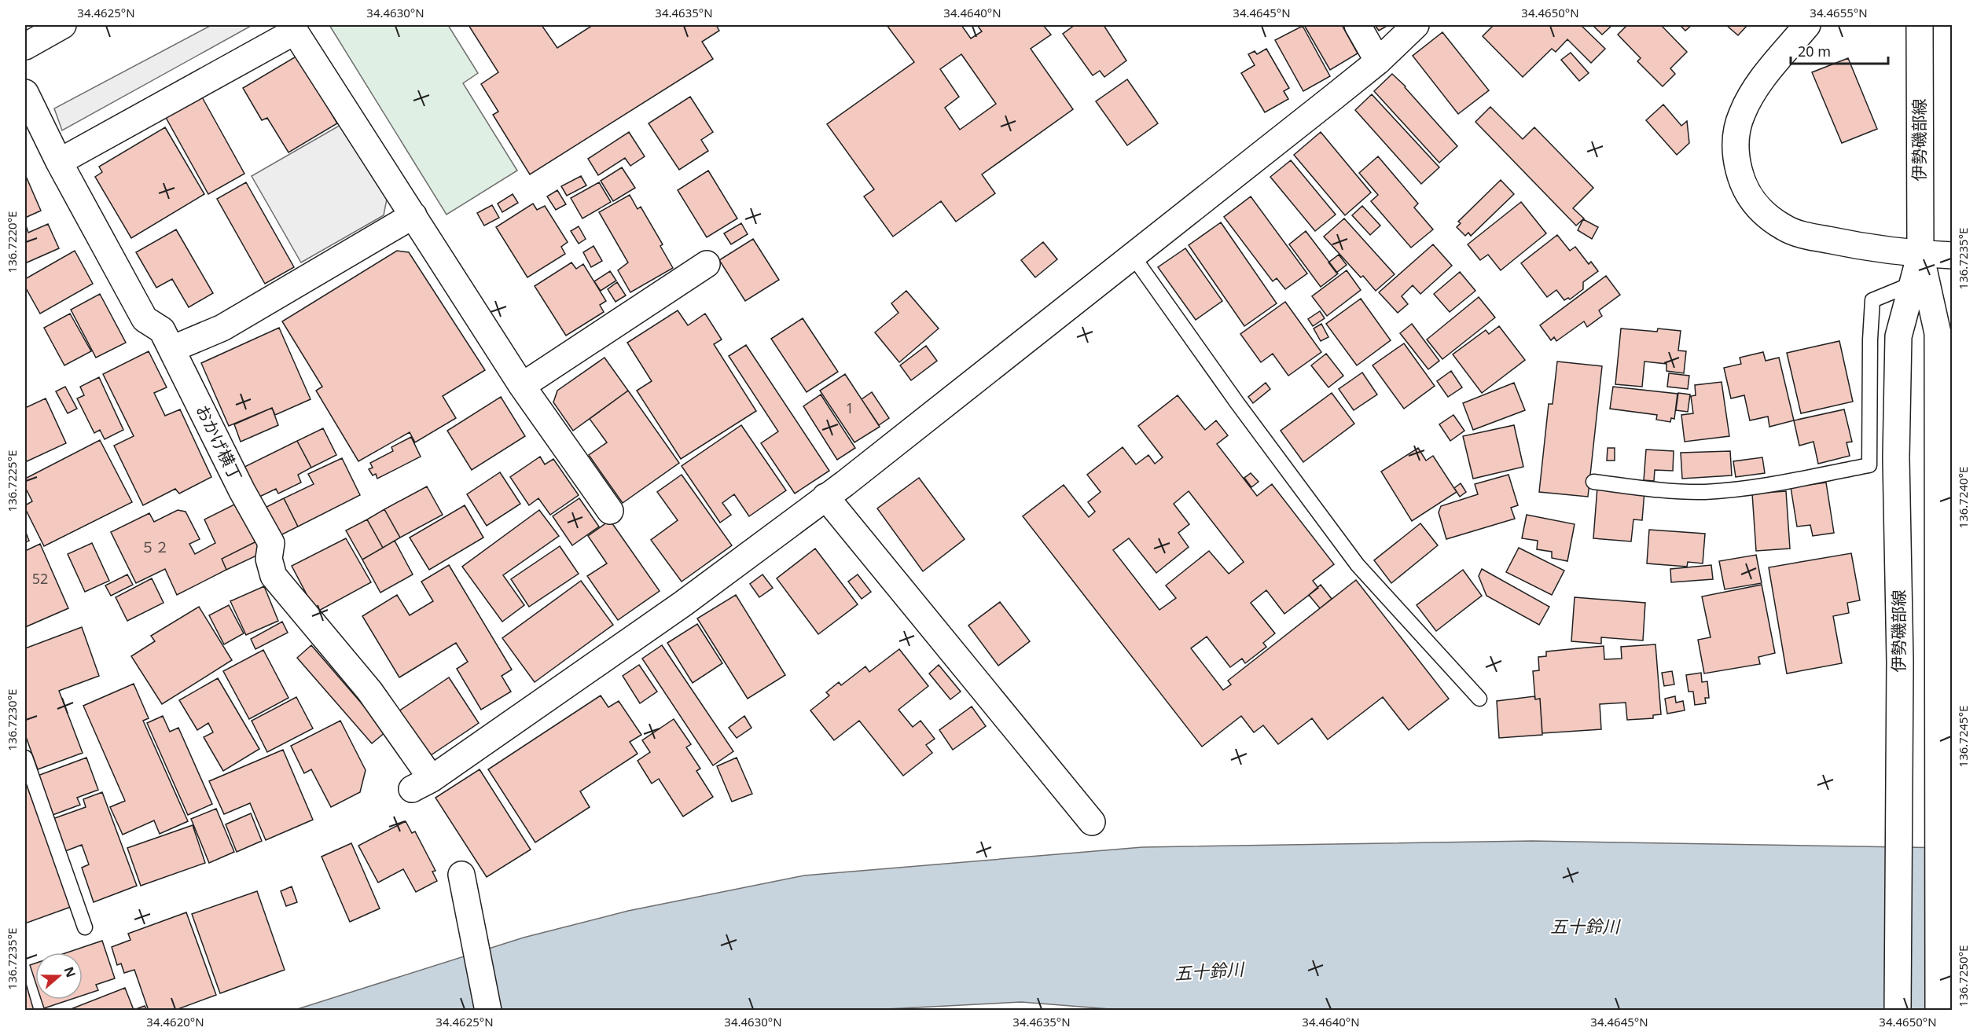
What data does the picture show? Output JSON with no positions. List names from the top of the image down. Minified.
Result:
{"streets":{"main road":["伊勢磯部線","おかげ横丁"]},"water":["五十鈴川"],"house_numbers":["1","５２","52"],"scale_bar":"20 m","north":"right","coordinates":["34.4625°N","34.4630°N","34.4635°N","34.4640°N","34.4645°N","34.4650°N","34.4655°N","136.7220°E","136.7235°E","136.7225°E","136.7240°E","136.7230°E","136.7245°E","136.7250°E","34.4620°N"]}
